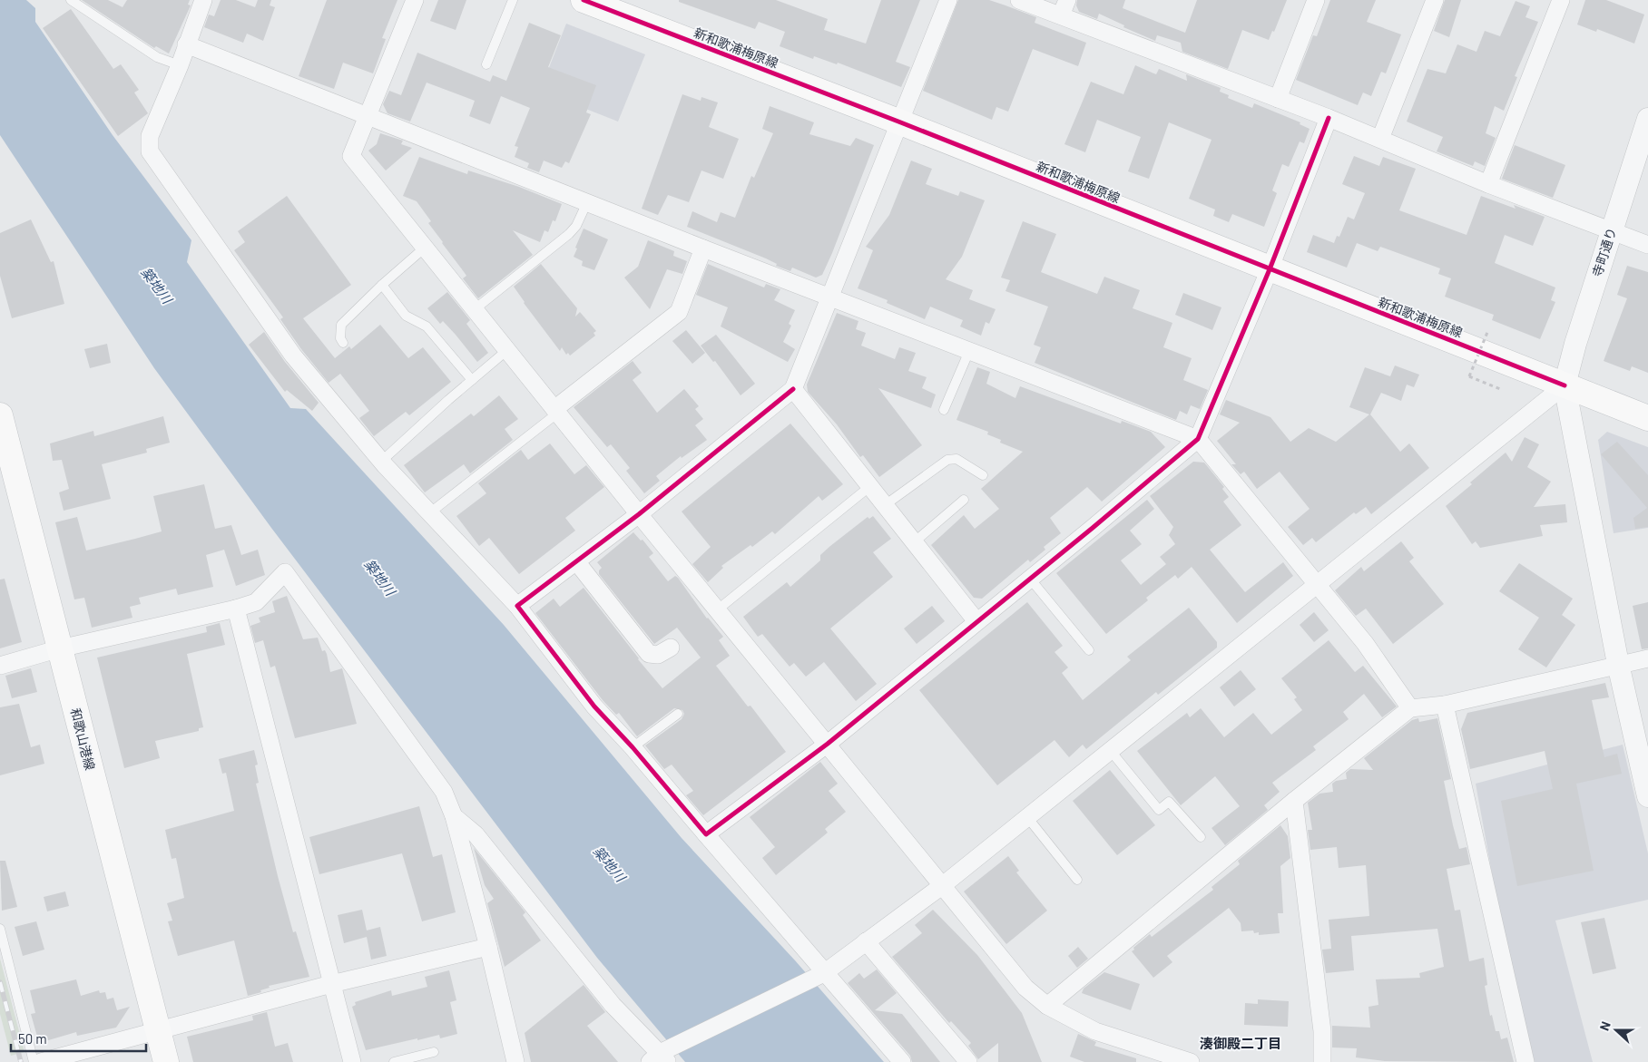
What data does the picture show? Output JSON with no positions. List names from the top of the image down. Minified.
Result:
{"streets":{"main road":["新和歌浦梅原線","和歌山港線"],"street":["寺町通り"]},"crossings":[["新和歌浦梅原線","寺町通り"]],"districts":["湊御殿二丁目"],"water":["築地川"],"scale_bar":"50 m","north":"left"}
